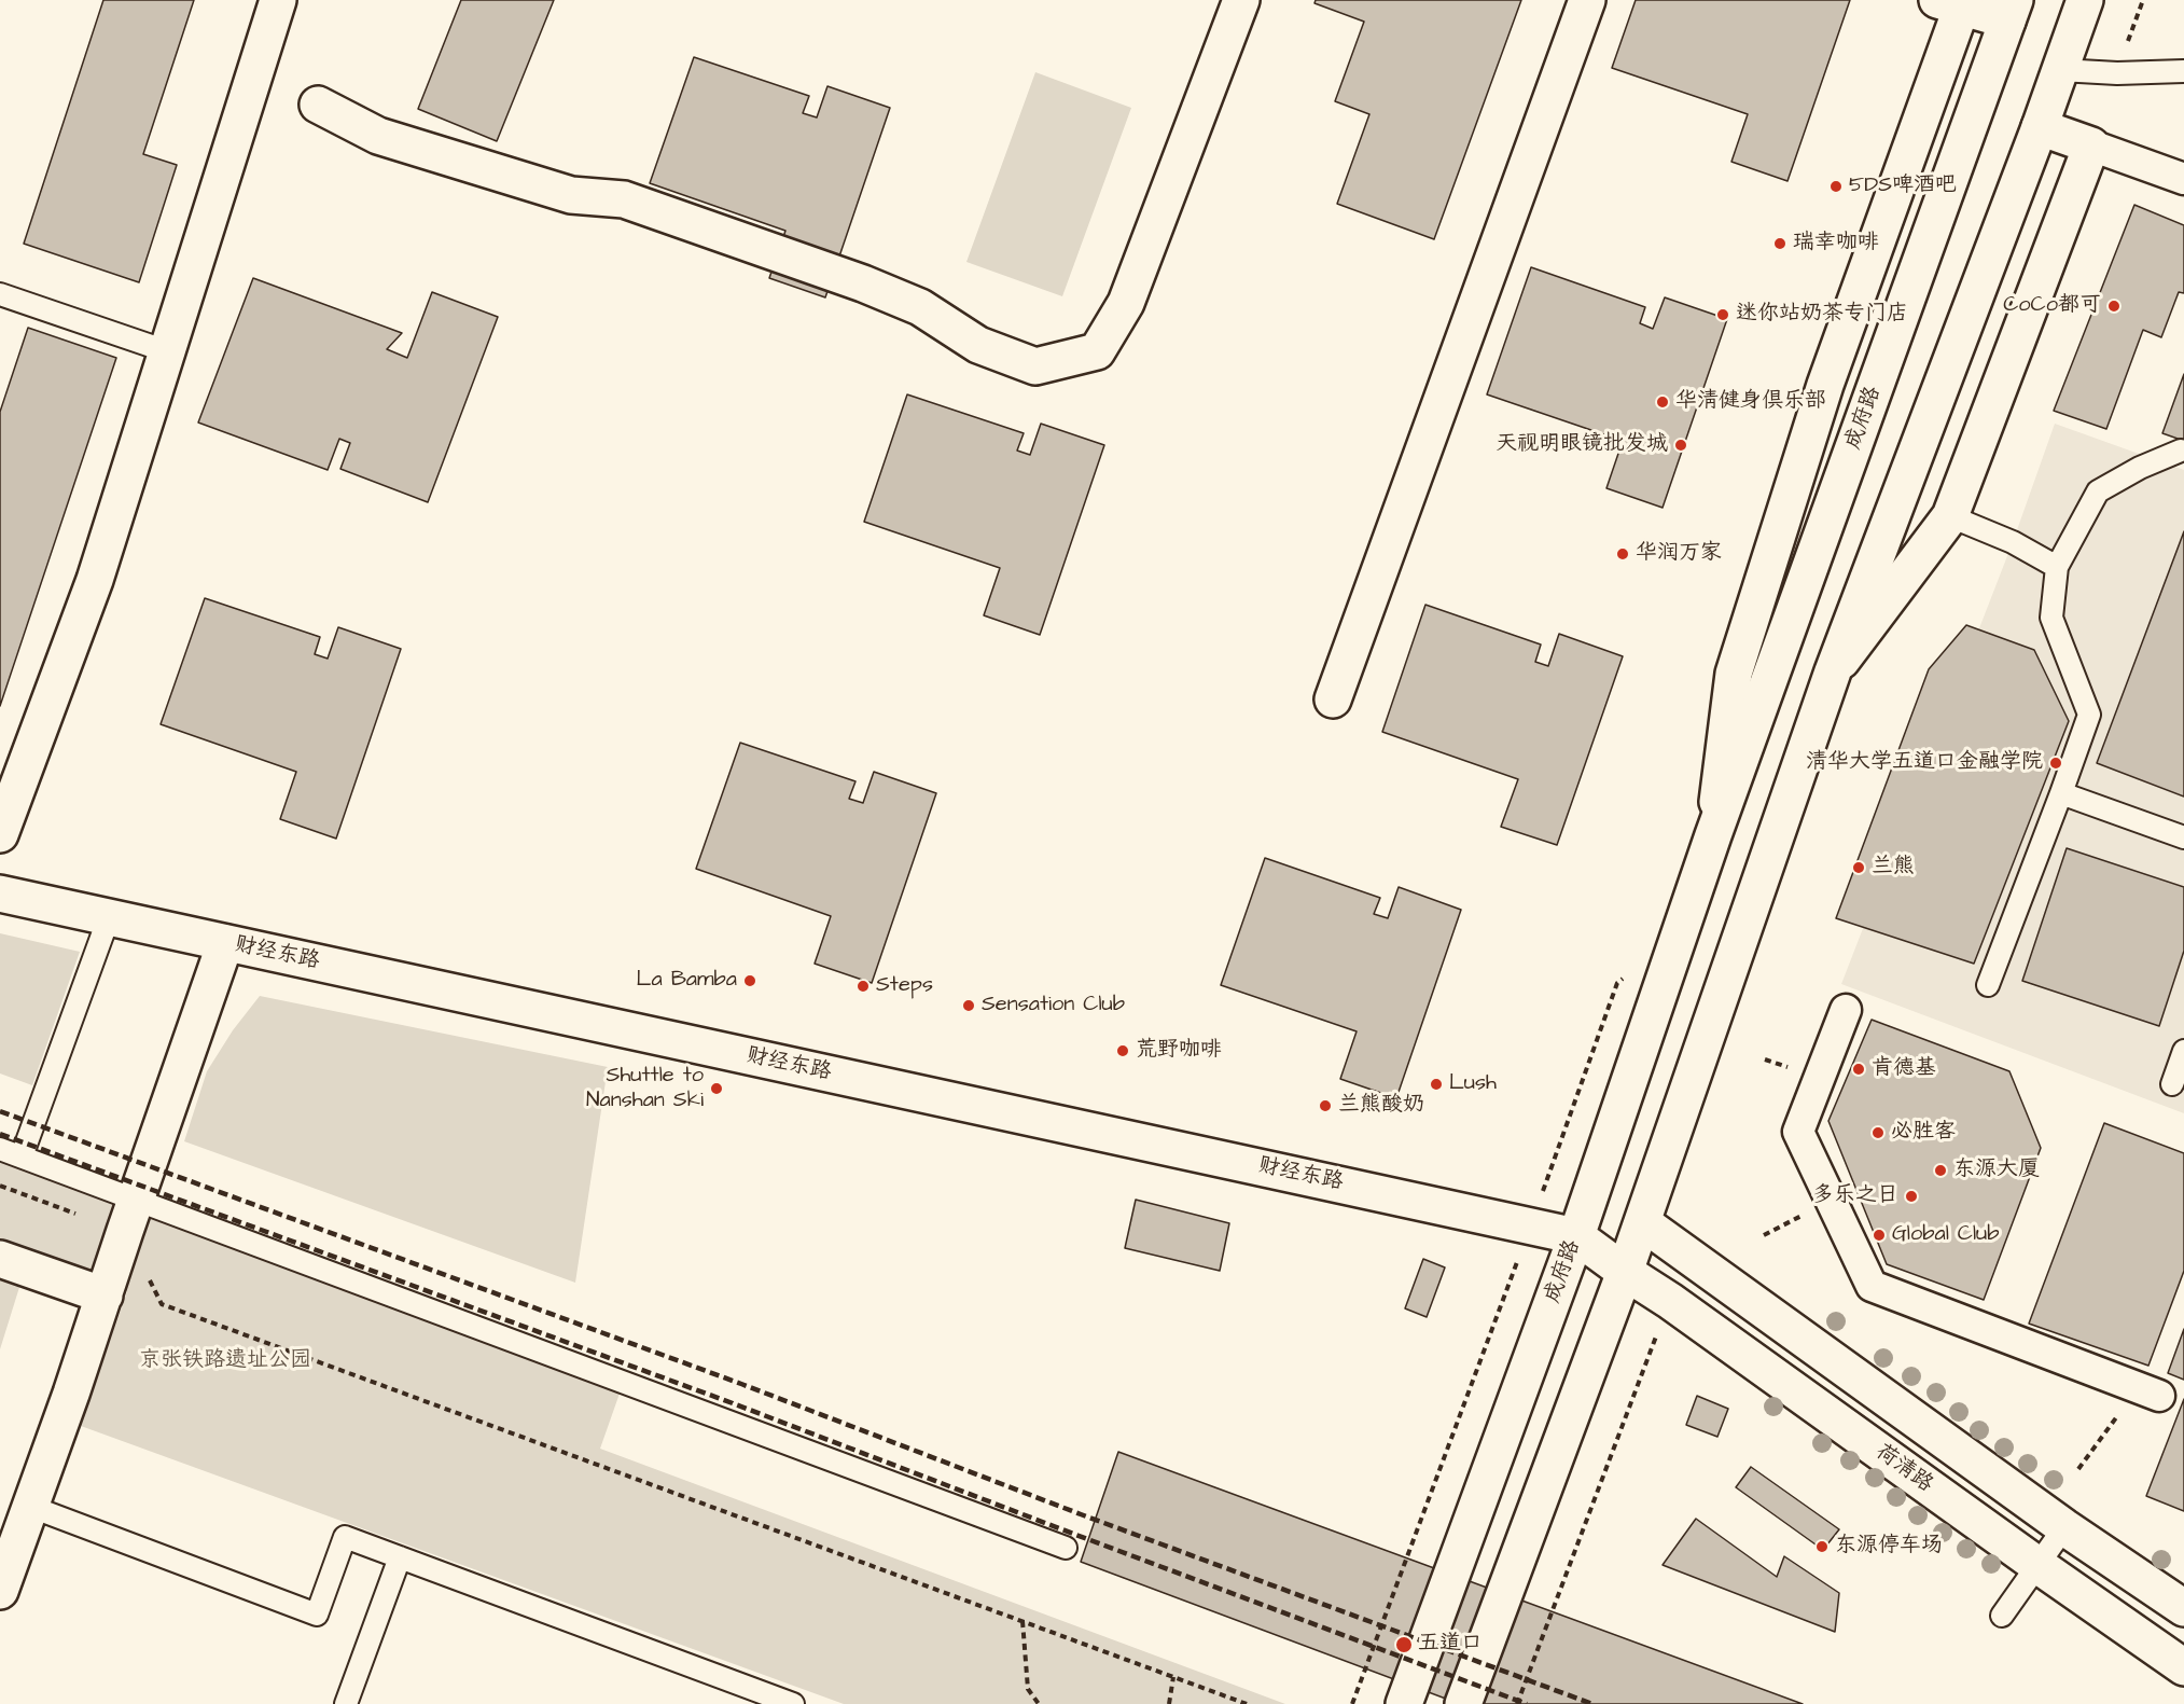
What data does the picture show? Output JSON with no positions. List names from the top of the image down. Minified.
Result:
{"streets":{"street":["成府路","财经东路","荷清路"]},"crossings":[["成府路","财经东路"],["成府路","荷清路"],["财经东路","荷清路"]],"parks":["京张铁路遗址公园"],"places":["5DS啤酒吧","瑞幸咖啡","CoCo都可","迷你站奶茶专门店","华清健身俱乐部","天视明眼镜批发城","华润万家","清华大学五道口金融学院","兰熊","La Bamba","Steps","Sensation Club","荒野咖啡","肯德基","Lush","Shuttle to Nanshan Ski","兰熊酸奶","必胜客","东源大厦","多乐之日","Global Club","东源停车场","五道口"]}
